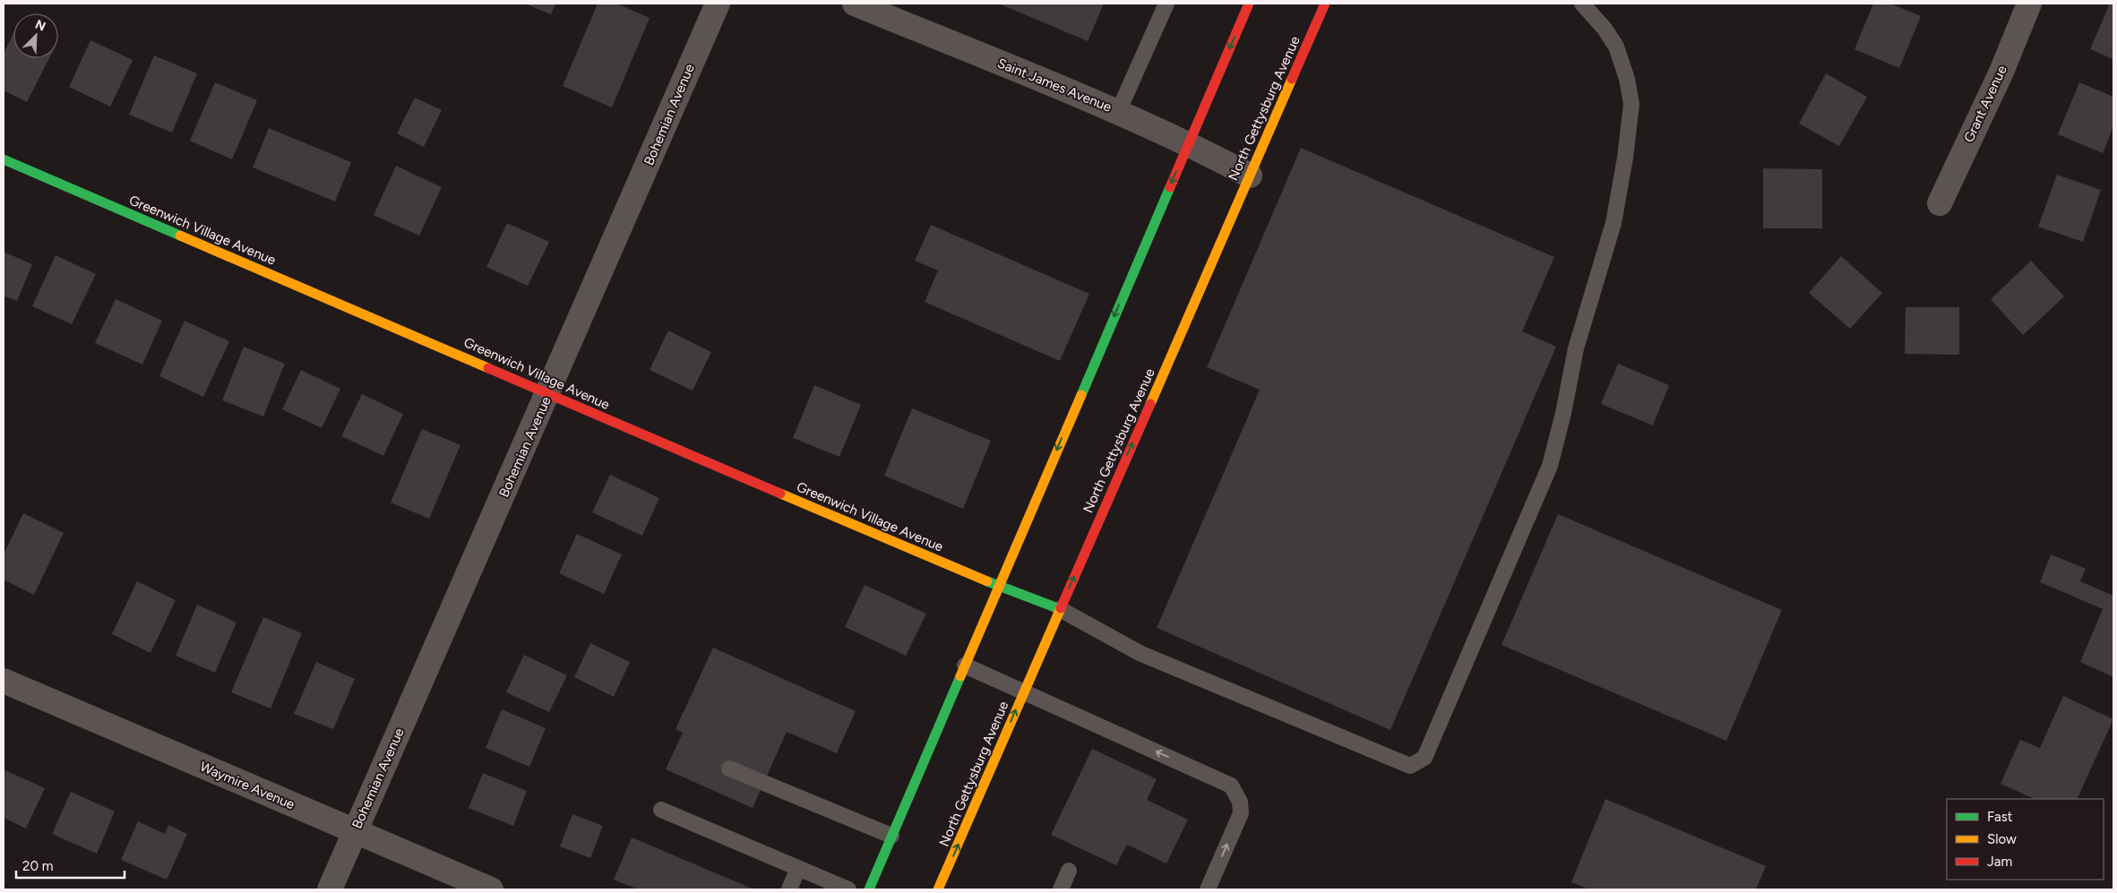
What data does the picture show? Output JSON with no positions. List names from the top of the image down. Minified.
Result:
{"streets":{"main road":["North Gettysburg Avenue","Greenwich Village Avenue"],"street":["Saint James Avenue","Grant Avenue","Bohemian Avenue","Waymire Avenue"]},"crossings":[["Saint James Avenue","North Gettysburg Avenue"],["North Gettysburg Avenue","Greenwich Village Avenue"],["Bohemian Avenue","Greenwich Village Avenue"],["Bohemian Avenue","Waymire Avenue"]],"legend":["Fast","Slow","Jam"],"scale_bar":"20 m","north":"top right"}
